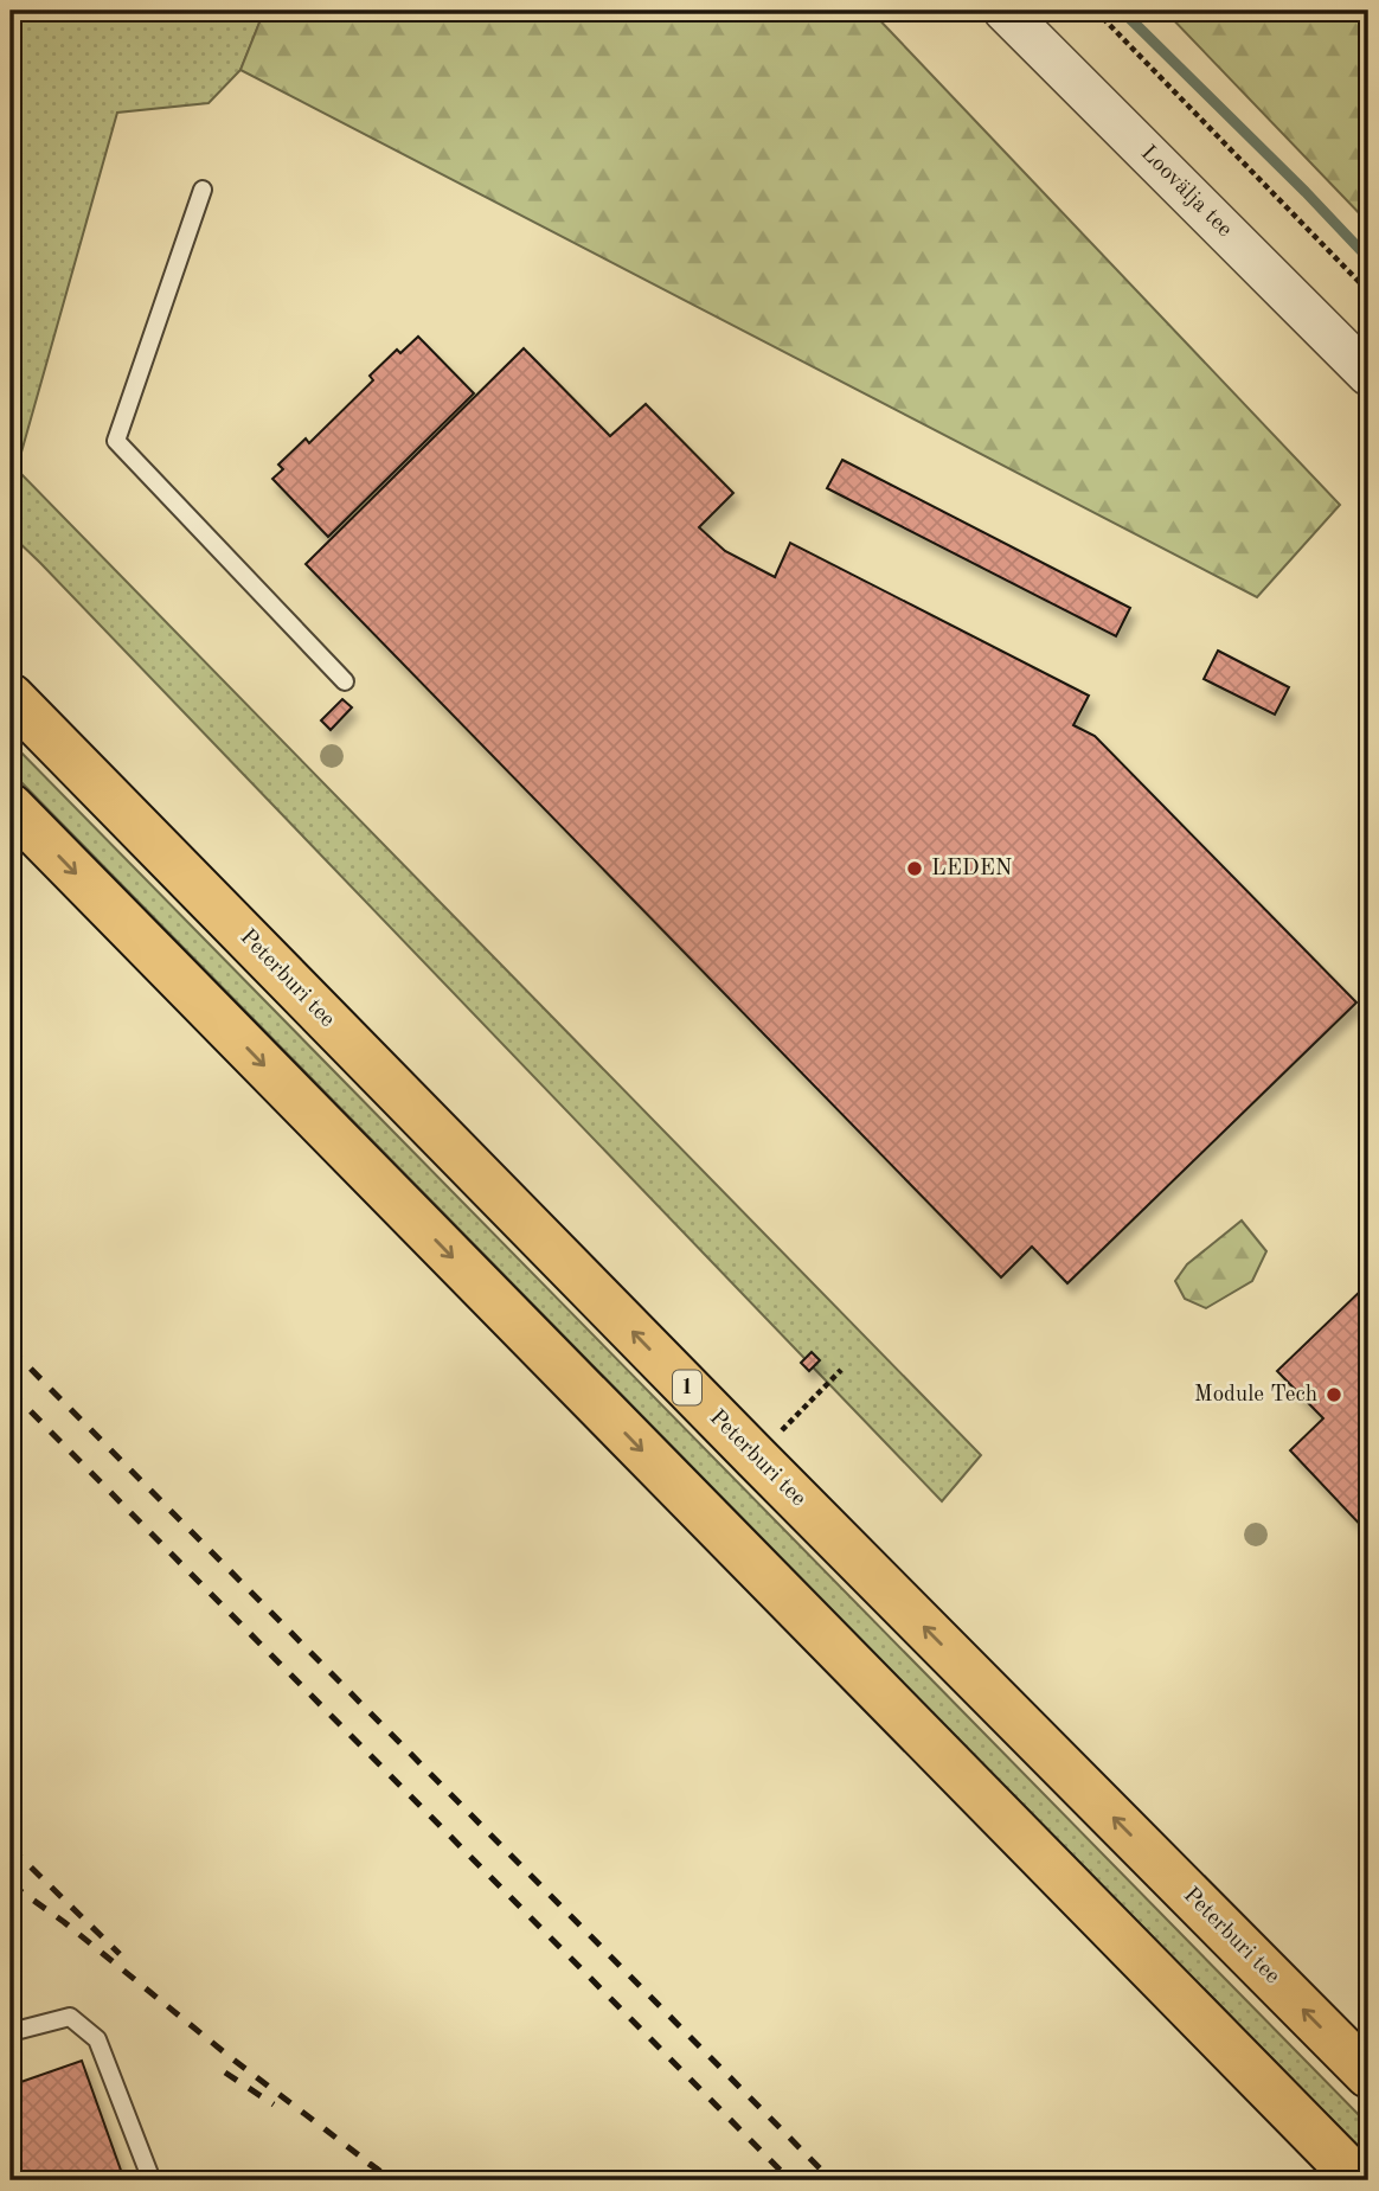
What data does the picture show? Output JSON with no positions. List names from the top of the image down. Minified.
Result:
{"streets":{"highway":["Peterburi tee","1"],"street":["Loovälja tee"]},"places":["LEDEN","Module Tech"]}
